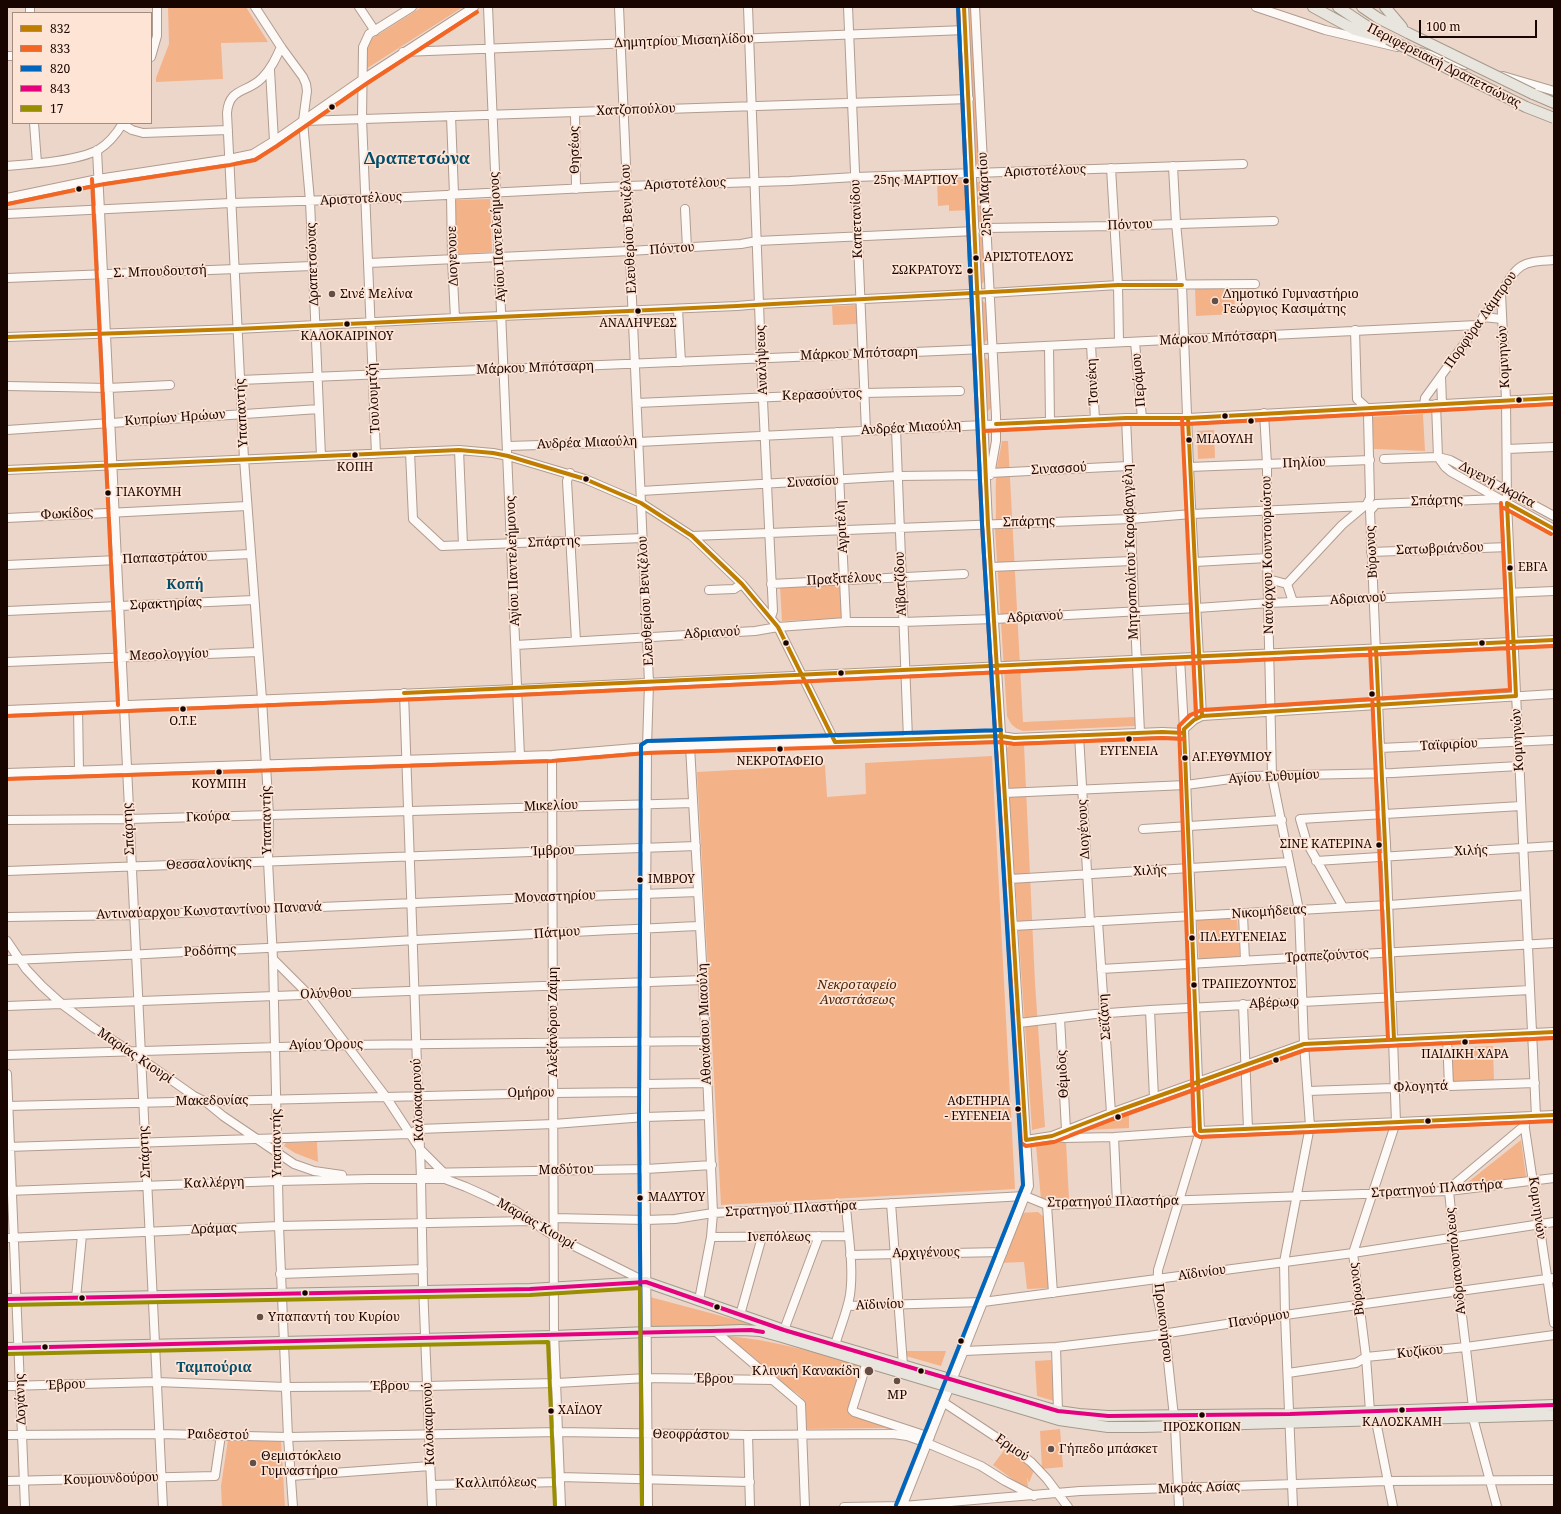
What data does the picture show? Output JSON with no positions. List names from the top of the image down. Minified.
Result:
{"streets":{"main road":["Περιφερειακή Δραπετσώνας"],"street":["Δημητρίου Μισαηλίδου","Χατζοπούλου","Θησέως","Αριστοτέλους","25ης Μαρτίου","Καπετανίδου","Πόντου","Ελευθερίου Βενιζέλου","Αγίου Παντελεήμονος","Διογενουε","Δραπετσώνας","Σ. Μπουδουτσή","Πορφύρα Λάμπρου","Μάρκου Μπότσαρη","Κομνηνών","Αναλήψεως","Περάμου","Τσινέκη","Κερασούντος","Τουλουμτζή","Υπαπαντής","Κυπρίων Ηρώων","Ανδρέα Μιαούλη","Πηλίου","Σινασσού","Σινασίου","Διγενή Ακρίτα","Σπάρτης","Φωκίδος","Αγριτέλη","Σατωβριάνδου","Μητροπολίτου Καραβαγγέλη","Βύρωνος","Ναυάρχου Κουντουριώτου","Παπαστράτου","Πραξιτέλους","Αϊβατζίδου","Αδριανού","Σφακτηρίας","Μεσολογγίου","Ταϊφιρίου","Αγίου Ευθυμίου","Μικελίου","Γκούρα","Διογένους","Ίμβρου","Χιλής","Θεσσαλονίκης","Μοναστηρίου","Αντιναύαρχου Κωνσταντίνου Πανανά","Νικομήδειας","Πάτμου","Ροδόπης","Τραπεζούντος","Ολύνθου","Αβέρωφ","Σεϊζάνη","Αλεξάνδρου Ζαΐμη","Αθανάσιου Μιαούλη","Αγίου Όρους","Μαρίας Κιουρί","Θέμιδος","Φλογητά","Ομήρου","Καλοκαιρινού","Μακεδονίας","Μαδύτου","Καλλέργη","Στρατηγού Πλαστήρα","Δράμας","Ινεπόλεως","Αρχιγένους","Ανδριανουπόλεως","Αϊδινίου","Πανόρμου","Προικονήσου","Κυζίκου","Έβρου","Δογάνης","Ραιδεστού","Θεοφράστου","Ερμού","Κουμουνδούρου","Καλλιπόλεως","Μικράς Ασίας"]},"crossings":[["Δημητρίου Μισαηλίδου","25ης Μαρτίου"],["Δημητρίου Μισαηλίδου","Καπετανίδου"],["Δημητρίου Μισαηλίδου","Ελευθερίου Βενιζέλου"],["Δημητρίου Μισαηλίδου","Αγίου Παντελεήμονος"],["Δημητρίου Μισαηλίδου","Αναλήψεως"],["Χατζοπούλου","Θησέως"],["Χατζοπούλου","25ης Μαρτίου"],["Χατζοπούλου","Καπετανίδου"],["Χατζοπούλου","Ελευθερίου Βενιζέλου"],["Χατζοπούλου","Αγίου Παντελεήμονος"],["Χατζοπούλου","Διογενουε"],["Χατζοπούλου","Δραπετσώνας"],["Χατζοπούλου","Αναλήψεως"],["Χατζοπούλου","Τουλουμτζή"],["Θησέως","Αριστοτέλους"],["Αριστοτέλους","25ης Μαρτίου"],["Αριστοτέλους","Καπετανίδου"],["Αριστοτέλους","Ελευθερίου Βενιζέλου"],["Αριστοτέλους","Αγίου Παντελεήμονος"],["Αριστοτέλους","Διογενουε"],["Αριστοτέλους","Δραπετσώνας"],["Αριστοτέλους","Αναλήψεως"],["Αριστοτέλους","Τουλουμτζή"],["Αριστοτέλους","Υπαπαντής"],["Αριστοτέλους","Σπάρτης"],["25ης Μαρτίου","Πόντου"],["25ης Μαρτίου","Μάρκου Μπότσαρη"],["25ης Μαρτίου","Ανδρέα Μιαούλη"],["25ης Μαρτίου","Σινασσού"],["25ης Μαρτίου","Σινασίου"],["25ης Μαρτίου","Σπάρτης"],["25ης Μαρτίου","Αδριανού"],["25ης Μαρτίου","Αγίου Ευθυμίου"],["25ης Μαρτίου","Χιλής"],["25ης Μαρτίου","Νικομήδειας"],["25ης Μαρτίου","Αβέρωφ"],["25ης Μαρτίου","Στρατηγού Πλαστήρα"],["25ης Μαρτίου","Αρχιγένους"],["25ης Μαρτίου","Αϊδινίου"],["25ης Μαρτίου","Πανόρμου"],["25ης Μαρτίου","Θεοφράστου"],["25ης Μαρτίου","Ερμού"],["25ης Μαρτίου","Μικράς Ασίας"],["Καπετανίδου","Πόντου"],["Καπετανίδου","Μάρκου Μπότσαρη"],["Καπετανίδου","Κερασούντος"],["Καπετανίδου","Ανδρέα Μιαούλη"],["Πόντου","Ελευθερίου Βενιζέλου"],["Πόντου","Αγίου Παντελεήμονος"],["Πόντου","Διογενουε"],["Πόντου","Αναλήψεως"],["Πόντου","Τουλουμτζή"],["Ελευθερίου Βενιζέλου","Μάρκου Μπότσαρη"],["Ελευθερίου Βενιζέλου","Κερασούντος"],["Ελευθερίου Βενιζέλου","Ανδρέα Μιαούλη"],["Ελευθερίου Βενιζέλου","Σινασίου"],["Ελευθερίου Βενιζέλου","Σπάρτης"],["Ελευθερίου Βενιζέλου","Αδριανού"],["Ελευθερίου Βενιζέλου","Μικελίου"],["Ελευθερίου Βενιζέλου","Ίμβρου"],["Ελευθερίου Βενιζέλου","Μοναστηρίου"],["Ελευθερίου Βενιζέλου","Πάτμου"],["Ελευθερίου Βενιζέλου","Ολύνθου"],["Ελευθερίου Βενιζέλου","Αγίου Όρους"],["Ελευθερίου Βενιζέλου","Μαρίας Κιουρί"],["Ελευθερίου Βενιζέλου","Ομήρου"],["Ελευθερίου Βενιζέλου","Μαδύτου"],["Ελευθερίου Βενιζέλου","Στρατηγού Πλαστήρα"],["Ελευθερίου Βενιζέλου","Έβρου"],["Ελευθερίου Βενιζέλου","Θεοφράστου"],["Ελευθερίου Βενιζέλου","Καλλιπόλεως"],["Αγίου Παντελεήμονος","Μάρκου Μπότσαρη"],["Αγίου Παντελεήμονος","Ανδρέα Μιαούλη"],["Αγίου Παντελεήμονος","Σπάρτης"],["Αγίου Παντελεήμονος","Αδριανού"],["Δραπετσώνας","Σ. Μπουδουτσή"],["Δραπετσώνας","Μάρκου Μπότσαρη"],["Δραπετσώνας","Κυπρίων Ηρώων"],["Σ. Μπουδουτσή","Υπαπαντής"],["Σ. Μπουδουτσή","Σπάρτης"],["Πορφύρα Λάμπρου","Μάρκου Μπότσαρη"],["Πορφύρα Λάμπρου","Κομνηνών"],["Πορφύρα Λάμπρου","Ανδρέα Μιαούλη"],["Μάρκου Μπότσαρη","Αναλήψεως"],["Μάρκου Μπότσαρη","Περάμου"],["Μάρκου Μπότσαρη","Τσινέκη"],["Μάρκου Μπότσαρη","Τουλουμτζή"],["Μάρκου Μπότσαρη","Υπαπαντής"],["Κομνηνών","Ανδρέα Μιαούλη"],["Κομνηνών","Διγενή Ακρίτα"],["Κομνηνών","Σατωβριάνδου"],["Κομνηνών","Αδριανού"],["Κομνηνών","Ταϊφιρίου"],["Κομνηνών","Αγίου Ευθυμίου"],["Κομνηνών","Χιλής"],["Κομνηνών","Νικομήδειας"],["Κομνηνών","Τραπεζούντος"],["Κομνηνών","Αβέρωφ"],["Κομνηνών","Φλογητά"],["Κομνηνών","Στρατηγού Πλαστήρα"],["Κομνηνών","Ανδριανουπόλεως"],["Κομνηνών","Αϊδινίου"],["Κομνηνών","Πανόρμου"],["Αναλήψεως","Κερασούντος"],["Αναλήψεως","Ανδρέα Μιαούλη"],["Αναλήψεως","Σινασίου"],["Αναλήψεως","Σπάρτης"],["Αναλήψεως","Πραξιτέλους"],["Περάμου","Ανδρέα Μιαούλη"],["Τσινέκη","Ανδρέα Μιαούλη"],["Υπαπαντής","Κυπρίων Ηρώων"],["Υπαπαντής","Φωκίδος"],["Υπαπαντής","Παπαστράτου"],["Υπαπαντής","Σφακτηρίας"],["Υπαπαντής","Μεσολογγίου"],["Υπαπαντής","Γκούρα"],["Υπαπαντής","Θεσσαλονίκης"],["Υπαπαντής","Αντιναύαρχου Κωνσταντίνου Πανανά"],["Υπαπαντής","Ροδόπης"],["Υπαπαντής","Ολύνθου"],["Υπαπαντής","Αγίου Όρους"],["Υπαπαντής","Μαρίας Κιουρί"],["Υπαπαντής","Μακεδονίας"],["Υπαπαντής","Καλλέργη"],["Υπαπαντής","Δράμας"],["Υπαπαντής","Έβρου"],["Υπαπαντής","Ραιδεστού"],["Κυπρίων Ηρώων","Σπάρτης"],["Ανδρέα Μιαούλη","Αγριτέλη"],["Ανδρέα Μιαούλη","Μητροπολίτου Καραβαγγέλη"],["Ανδρέα Μιαούλη","Ναυάρχου Κουντουριώτου"],["Ανδρέα Μιαούλη","Αϊβατζίδου"],["Πηλίου","Ναυάρχου Κουντουριώτου"],["Σινασσού","Σινασίου"],["Σινασσού","Μητροπολίτου Καραβαγγέλη"],["Σινασίου","Αγριτέλη"],["Σινασίου","Αϊβατζίδου"],["Διγενή Ακρίτα","Σπάρτης"],["Σπάρτης","Φωκίδος"],["Σπάρτης","Αγριτέλη"],["Σπάρτης","Μητροπολίτου Καραβαγγέλη"],["Σπάρτης","Βύρωνος"],["Σπάρτης","Ναυάρχου Κουντουριώτου"],["Σπάρτης","Παπαστράτου"],["Σπάρτης","Αϊβατζίδου"],["Σπάρτης","Σφακτηρίας"],["Σπάρτης","Μεσολογγίου"],["Σπάρτης","Γκούρα"],["Σπάρτης","Θεσσαλονίκης"],["Σπάρτης","Αντιναύαρχου Κωνσταντίνου Πανανά"],["Σπάρτης","Ροδόπης"],["Σπάρτης","Ολύνθου"],["Σπάρτης","Αγίου Όρους"],["Σπάρτης","Μαρίας Κιουρί"],["Σπάρτης","Μακεδονίας"],["Σπάρτης","Καλλέργη"],["Σπάρτης","Δράμας"],["Σπάρτης","Έβρου"],["Σπάρτης","Ραιδεστού"],["Σπάρτης","Κουμουνδούρου"],["Αγριτέλη","Πραξιτέλους"],["Αγριτέλη","Αδριανού"],["Σατωβριάνδου","Βύρωνος"],["Μητροπολίτου Καραβαγγέλη","Αδριανού"],["Βύρωνος","Αδριανού"],["Βύρωνος","Ταϊφιρίου"],["Βύρωνος","Αγίου Ευθυμίου"],["Βύρωνος","Χιλής"],["Βύρωνος","Νικομήδειας"],["Βύρωνος","Τραπεζούντος"],["Βύρωνος","Αβέρωφ"],["Βύρωνος","Φλογητά"],["Βύρωνος","Στρατηγού Πλαστήρα"],["Βύρωνος","Αϊδινίου"],["Βύρωνος","Πανόρμου"],["Βύρωνος","Κυζίκου"],["Ναυάρχου Κουντουριώτου","Αδριανού"],["Ναυάρχου Κουντουριώτου","Αγίου Ευθυμίου"],["Ναυάρχου Κουντουριώτου","Χιλής"],["Ναυάρχου Κουντουριώτου","Νικομήδειας"],["Ναυάρχου Κουντουριώτου","Τραπεζούντος"],["Ναυάρχου Κουντουριώτου","Αβέρωφ"],["Ναυάρχου Κουντουριώτου","Φλογητά"],["Ναυάρχου Κουντουριώτου","Στρατηγού Πλαστήρα"],["Ναυάρχου Κουντουριώτου","Αϊδινίου"],["Ναυάρχου Κουντουριώτου","Πανόρμου"],["Ναυάρχου Κουντουριώτου","Κυζίκου"],["Ναυάρχου Κουντουριώτου","Μικράς Ασίας"],["Πραξιτέλους","Αϊβατζίδου"],["Αϊβατζίδου","Αδριανού"],["Αγίου Ευθυμίου","Διογένους"],["Αγίου Ευθυμίου","Προικονήσου"],["Μικελίου","Γκούρα"],["Μικελίου","Αλεξάνδρου Ζαΐμη"],["Μικελίου","Αθανάσιου Μιαούλη"],["Μικελίου","Καλοκαιρινού"],["Γκούρα","Καλοκαιρινού"],["Διογένους","Χιλής"],["Διογένους","Νικομήδειας"],["Διογένους","Σεϊζάνη"],["Ίμβρου","Θεσσαλονίκης"],["Ίμβρου","Αλεξάνδρου Ζαΐμη"],["Ίμβρου","Αθανάσιου Μιαούλη"],["Ίμβρου","Καλοκαιρινού"],["Χιλής","Προικονήσου"],["Θεσσαλονίκης","Καλοκαιρινού"],["Μοναστηρίου","Αντιναύαρχου Κωνσταντίνου Πανανά"],["Μοναστηρίου","Αλεξάνδρου Ζαΐμη"],["Μοναστηρίου","Αθανάσιου Μιαούλη"],["Μοναστηρίου","Καλοκαιρινού"],["Αντιναύαρχου Κωνσταντίνου Πανανά","Καλοκαιρινού"],["Νικομήδειας","Σεϊζάνη"],["Νικομήδειας","Προικονήσου"],["Πάτμου","Ροδόπης"],["Πάτμου","Αλεξάνδρου Ζαΐμη"],["Πάτμου","Αθανάσιου Μιαούλη"],["Πάτμου","Καλοκαιρινού"],["Ροδόπης","Μαρίας Κιουρί"],["Ροδόπης","Καλοκαιρινού"],["Τραπεζούντος","Σεϊζάνη"],["Τραπεζούντος","Προικονήσου"],["Ολύνθου","Αλεξάνδρου Ζαΐμη"],["Ολύνθου","Αθανάσιου Μιαούλη"],["Ολύνθου","Μαρίας Κιουρί"],["Ολύνθου","Καλοκαιρινού"],["Αβέρωφ","Σεϊζάνη"],["Αβέρωφ","Θέμιδος"],["Αβέρωφ","Προικονήσου"],["Αλεξάνδρου Ζαΐμη","Αγίου Όρους"],["Αλεξάνδρου Ζαΐμη","Μαρίας Κιουρί"],["Αλεξάνδρου Ζαΐμη","Ομήρου"],["Αλεξάνδρου Ζαΐμη","Μαδύτου"],["Αλεξάνδρου Ζαΐμη","Στρατηγού Πλαστήρα"],["Αλεξάνδρου Ζαΐμη","Έβρου"],["Αλεξάνδρου Ζαΐμη","Θεοφράστου"],["Αλεξάνδρου Ζαΐμη","Καλλιπόλεως"],["Αθανάσιου Μιαούλη","Ομήρου"],["Αθανάσιου Μιαούλη","Μαδύτου"],["Αθανάσιου Μιαούλη","Στρατηγού Πλαστήρα"],["Αθανάσιου Μιαούλη","Ινεπόλεως"],["Αγίου Όρους","Μαρίας Κιουρί"],["Αγίου Όρους","Καλοκαιρινού"],["Μαρίας Κιουρί","Καλοκαιρινού"],["Μαρίας Κιουρί","Μακεδονίας"],["Μαρίας Κιουρί","Μαδύτου"],["Μαρίας Κιουρί","Καλλέργη"],["Ομήρου","Καλοκαιρινού"],["Ομήρου","Μακεδονίας"],["Καλοκαιρινού","Μακεδονίας"],["Καλοκαιρινού","Μαδύτου"],["Καλοκαιρινού","Καλλέργη"],["Καλοκαιρινού","Δράμας"],["Καλοκαιρινού","Έβρου"],["Καλοκαιρινού","Ραιδεστού"],["Καλοκαιρινού","Θεοφράστου"],["Καλοκαιρινού","Καλλιπόλεως"],["Μακεδονίας","Δογάνης"],["Μαδύτου","Καλλέργη"],["Καλλέργη","Δογάνης"],["Στρατηγού Πλαστήρα","Ανδριανουπόλεως"],["Στρατηγού Πλαστήρα","Προικονήσου"],["Δράμας","Δογάνης"],["Ανδριανουπόλεως","Αϊδινίου"],["Ανδριανουπόλεως","Πανόρμου"],["Ανδριανουπόλεως","Κυζίκου"],["Αϊδινίου","Προικονήσου"],["Πανόρμου","Προικονήσου"],["Προικονήσου","Μικράς Ασίας"],["Έβρου","Δογάνης"],["Δογάνης","Ραιδεστού"],["Δογάνης","Κουμουνδούρου"],["Ραιδεστού","Θεοφράστου"],["Ραιδεστού","Κουμουνδούρου"],["Ερμού","Μικράς Ασίας"]],"districts":["Δραπετσώνα","Κοπή","Ταμπούρια"],"parks":["Νεκροταφείο Αναστάσεως"],"places":["25ης ΜΑΡΤΙΟΥ","ΑΡΙΣΤΟΤΕΛΟΥΣ","ΣΩΚΡΑΤΟΥΣ","Σινέ Μελίνα","Δημοτικό Γυμναστήριο Γεώργιος Κασιμάτης","ΑΝΑΛΗΨΕΩΣ","ΚΑΛΟΚΑΙΡΙΝΟΥ","ΜΙΑΟΥΛΗ","ΚΟΠΗ","ΓΙΑΚΟΥΜΗ","ΕΒΓΑ","Ο.Τ.Ε","ΕΥΓΕΝΕΙΑ","ΝΕΚΡΟΤΑΦΕΙΟ","ΑΓ.ΕΥΘΥΜΙΟΥ","ΚΟΥΜΠΗ","ΣΙΝΕ ΚΑΤΕΡΙΝΑ","ΙΜΒΡΟΥ","ΠΛ.ΕΥΓΕΝΕΙΑΣ","ΤΡΑΠΕΖΟΥΝΤΟΣ","ΠΑΙΔΙΚΗ ΧΑΡΑ","ΑΦΕΤΗΡΙΑ - ΕΥΓΕΝΕΙΑ","ΜΑΔΥΤΟΥ","Υπαπαντή του Κυρίου","Κλινική Κανακίδη","MP","ΚΑΛΟΣΚΑΜΗ","ΧΑΪΔΟΥ","ΠΡΟΣΚΟΠΩΝ","Γήπεδο μπάσκετ","Θεμιστόκλειο Γυμναστήριο"],"lines":["transit line 832","transit line 833","transit line 820","transit line 843","transit line 17"],"legend":["832","833","820","843","17"],"scale_bar":"100 m"}
